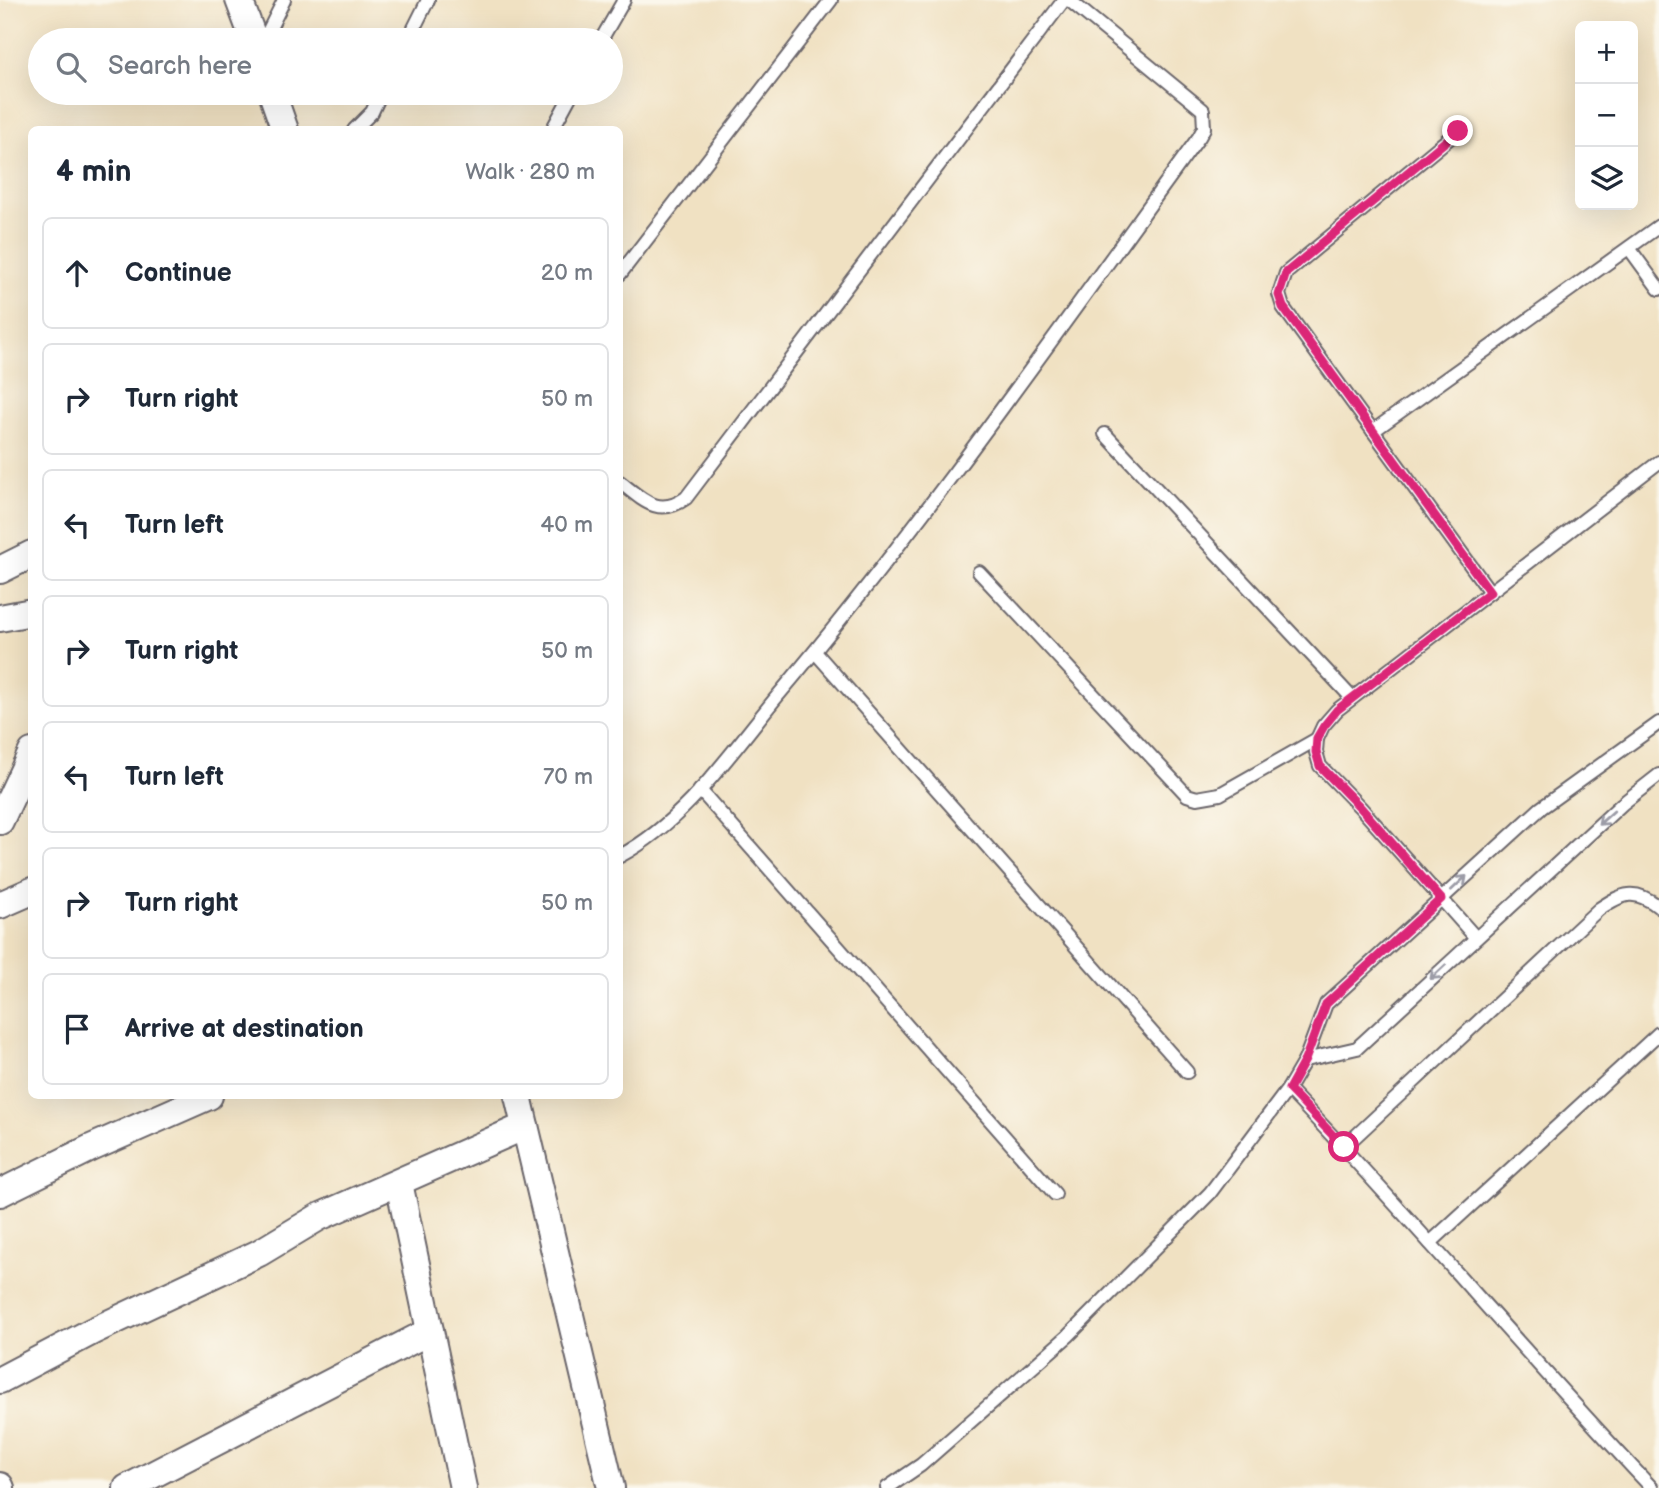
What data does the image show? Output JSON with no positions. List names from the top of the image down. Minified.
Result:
{"page":{"map_buttons":["+","−"],"search":"Search here","heading":["4 min","Walk · 280 m"],"list":[["Continue","20 m"],["Turn right","50 m"],["Turn left","40 m"],["Turn right","50 m"],["Turn left","70 m"],["Turn right","50 m"],"Arrive at destination"]}}
